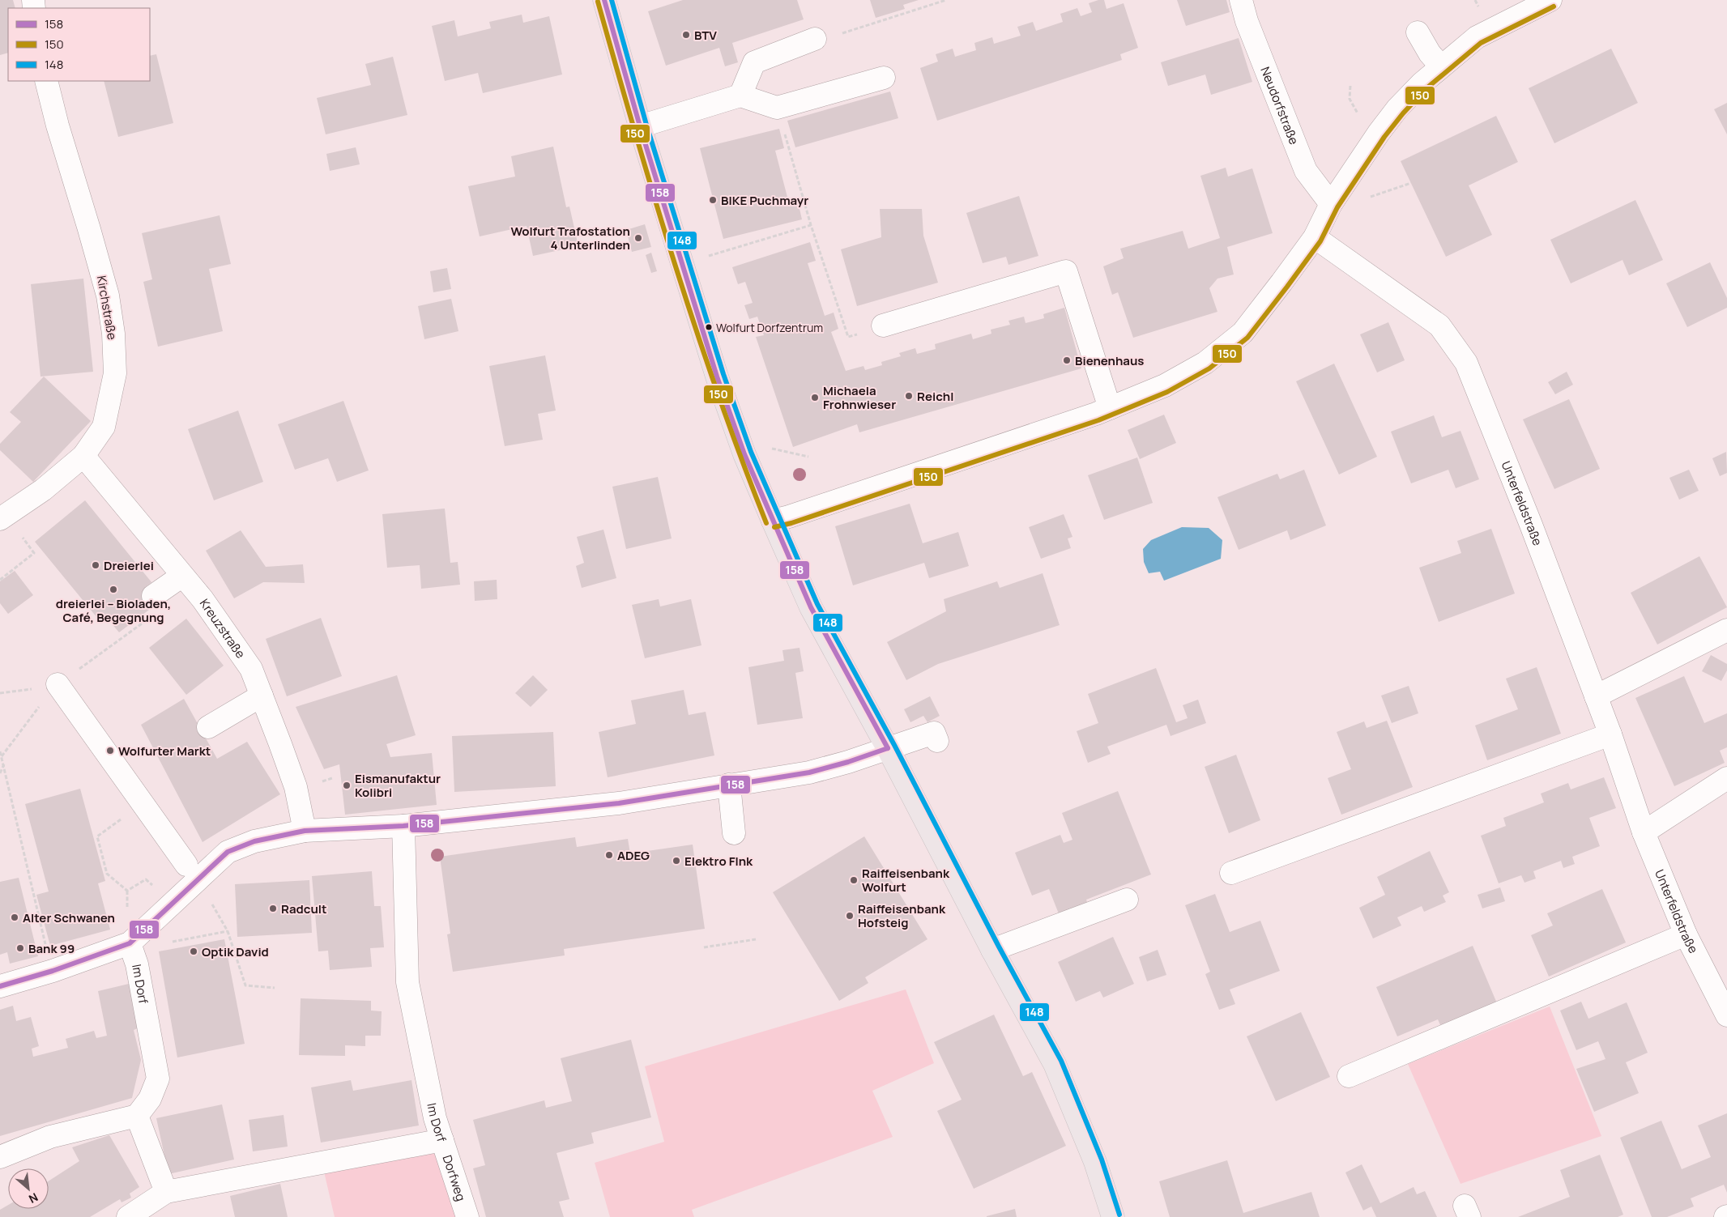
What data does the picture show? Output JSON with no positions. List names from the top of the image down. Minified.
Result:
{"streets":{"street":["Neudorfstraße","Kirchstraße","Unterfeldstraße","Kreuzstraße","Im Dorf","Dorfweg"]},"crossings":[["Kirchstraße","Kreuzstraße"],["Im Dorf","Dorfweg"]],"places":["BTV","BIKE Puchmayr","Wolfurt Trafostation 4 Unterlinden","Wolfurt Dorfzentrum","Bienenhaus","Reichl","Michaela Frohnwieser","Dreierlei","dreierlei – Bioladen, Café, Begegnung","Wolfurter Markt","Eismanufaktur Kolibri","ADEG","Elektro FInk","Raiffeisenbank Wolfurt","Radcult","Raiffeisenbank Hofsteig","Alter Schwanen","Bank 99","Optik David"],"lines":["transit line 158","transit line 148","transit line 150"],"legend":["158","150","148"],"north":"bottom right"}
